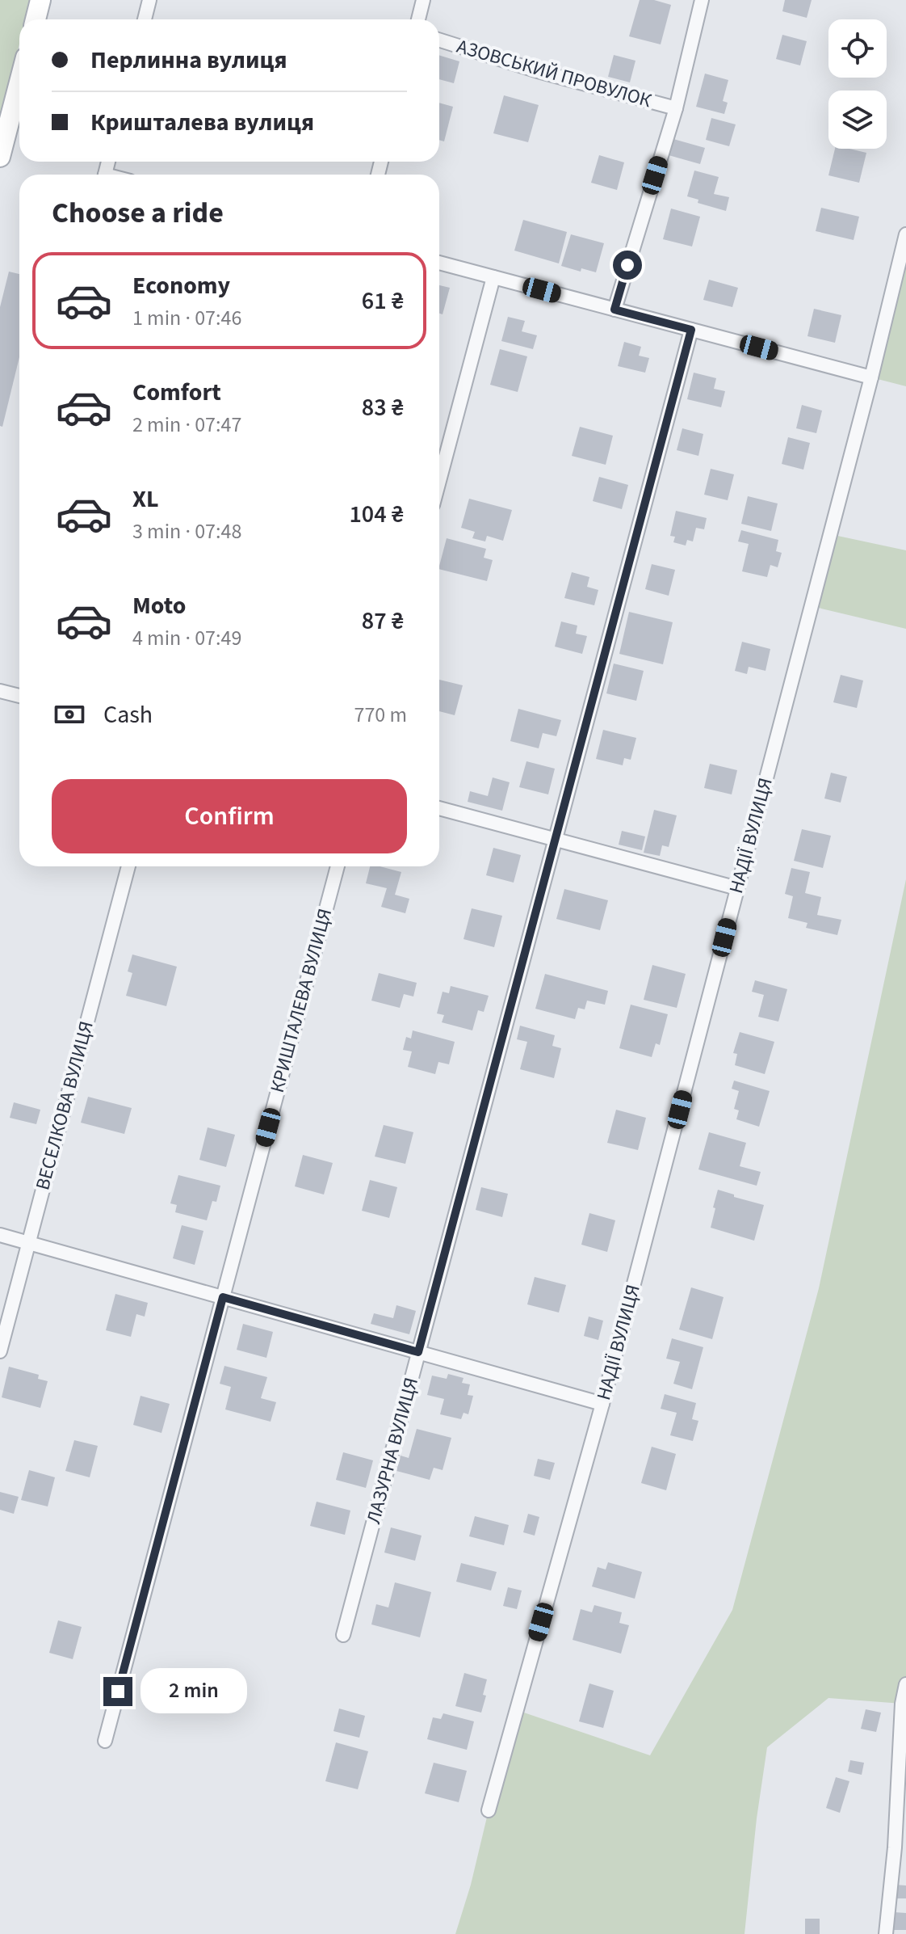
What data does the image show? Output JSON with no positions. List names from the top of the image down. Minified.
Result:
{"streets":{"street":["АЗОВСЬКИЙ ПРОВУЛОК","НАДІЇ ВУЛИЦЯ","КРИШТАЛЕВА ВУЛИЦЯ","ВЕСЕЛКОВА ВУЛИЦЯ","ЛАЗУРНА ВУЛИЦЯ"]},"page":{"banner":["Перлинна вулиця","Кришталева вулиця"],"heading":"Choose a ride","list":[{"name":"Economy","note":"1 min · 07:46","value":"61 ₴"},{"name":"Comfort","note":"2 min · 07:47","value":"83 ₴"},{"name":"XL","note":"3 min · 07:48","value":"104 ₴"},{"name":"Moto","note":"4 min · 07:49","value":"87 ₴"}],"pay":["Cash","770 m"],"buttons":"Confirm","bubble":"2 min"}}
